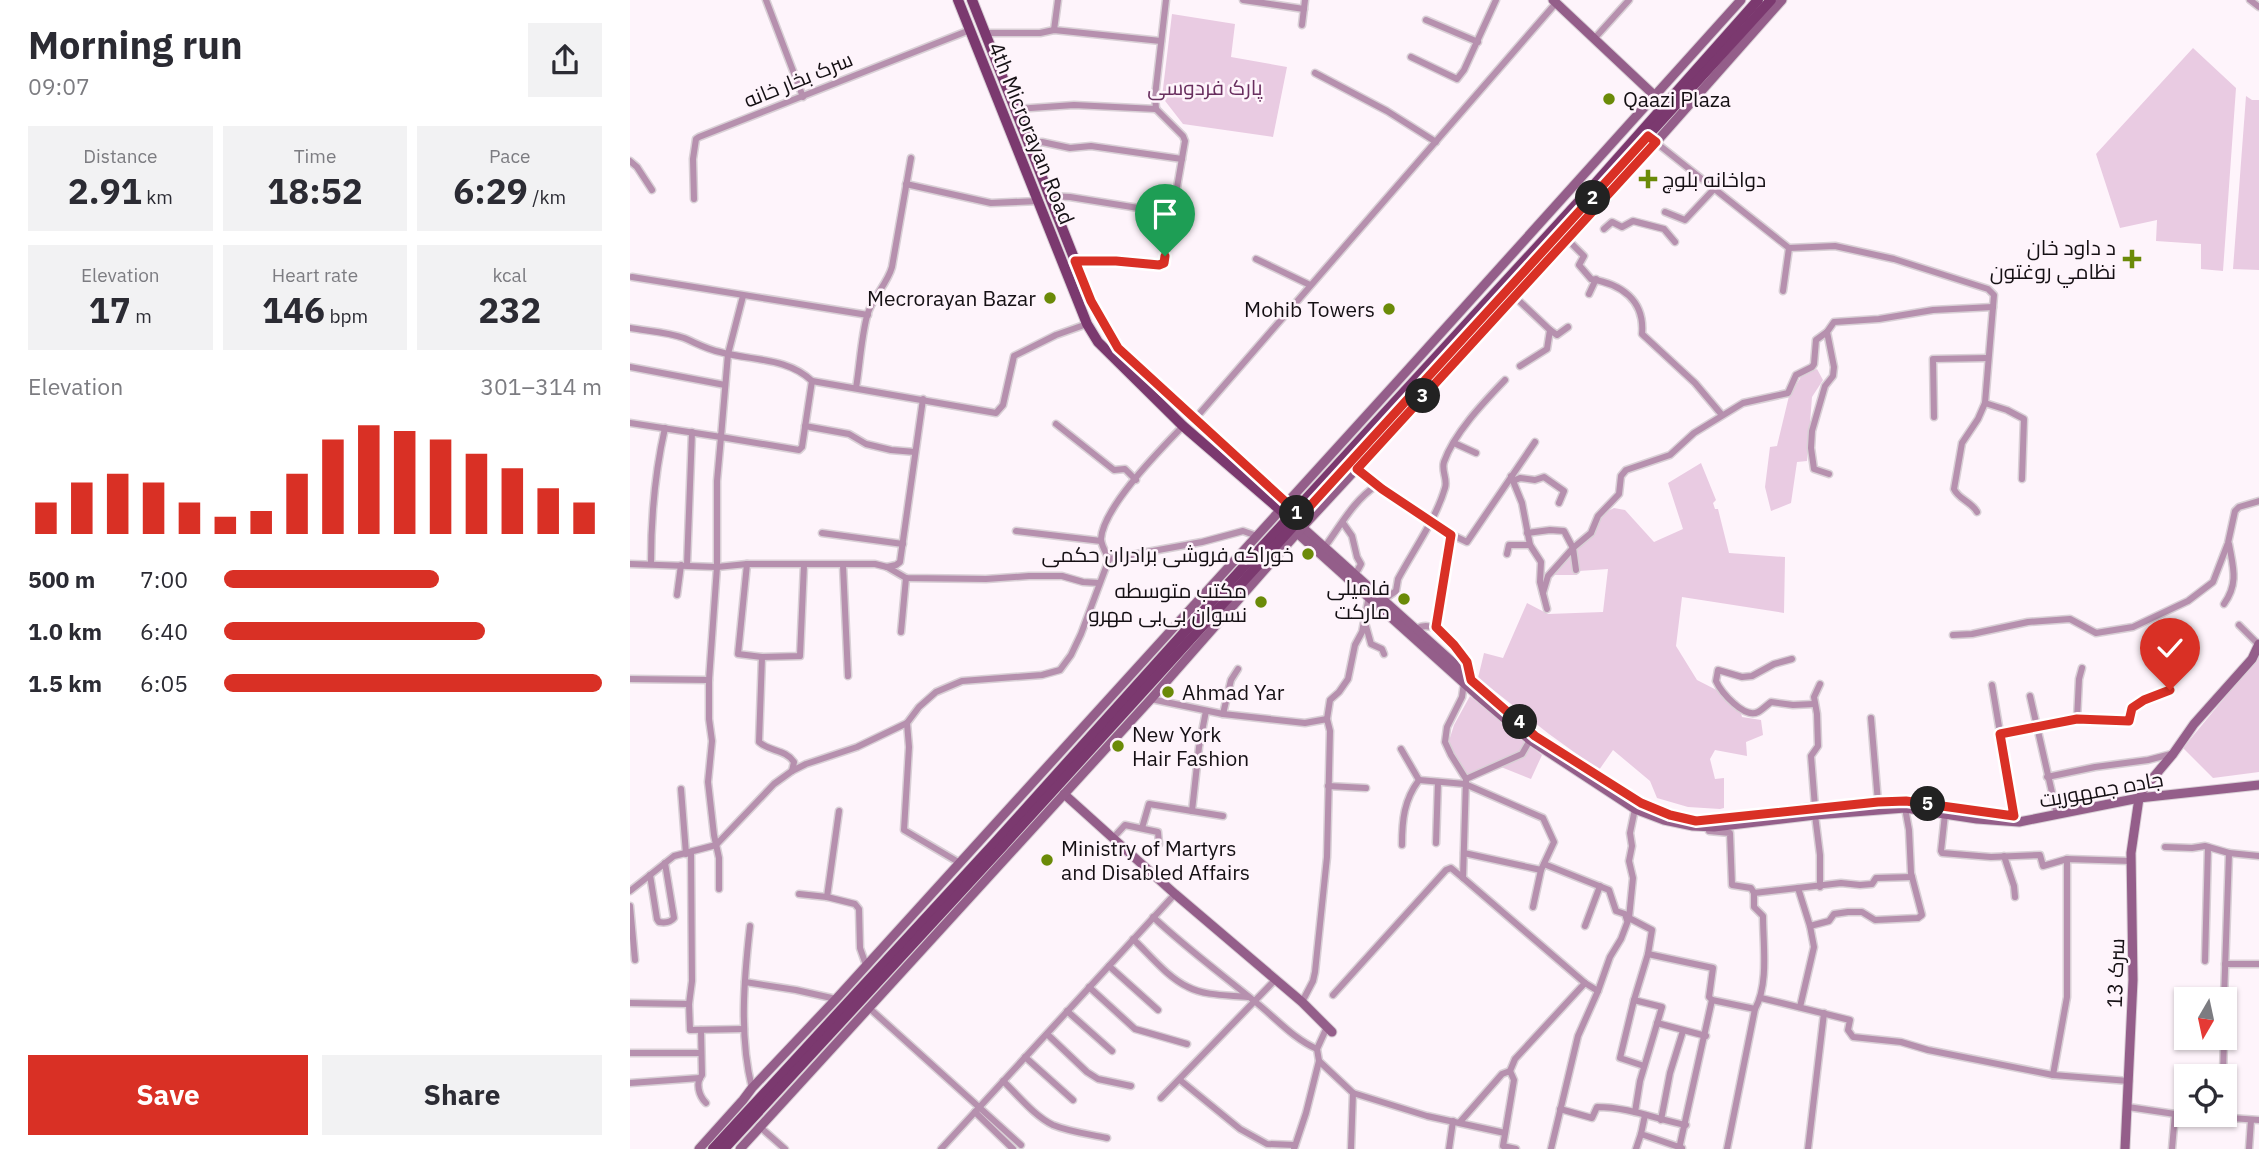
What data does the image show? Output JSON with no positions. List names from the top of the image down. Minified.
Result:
{"streets":{"main road":["4th Microrayan Road","جاده جمهوریت","سرک 13"],"street":["سرک بخار خانه"]},"crossings":[["سرک بخار خانه","4th Microrayan Road"],["4th Microrayan Road","جاده جمهوریت"],["جاده جمهوریت","سرک 13"]],"parks":["پارک فردوسی"],"places":{"other":["Qaazi Plaza","Mecrorayan Bazar","Mohib Towers","خوراکه فروشی برادران حکمی","فامیلی مارکت","مکتب متوسطه نسوان بی‌بی مهرو","Ahmad Yar","New York Hair Fashion","Ministry of Martyrs and Disabled Affairs"],"health":["دواخانه بلوچ","د داود خان نظامي روغتون"]},"north":"bottom","page":{"heading":["Morning run","09:07"],"stats":[["Distance","2.91 km"],["Time","18:52"],["Pace","6:29 /km"],["Elevation","17 m"],["Heart rate","146 bpm"],["kcal","232"]],"pins":["2","3","1","4","5"],"chart":["Elevation","301–314 m"],"list":[{"name":"500 m","note":"7:00"},{"name":"1.0 km","note":"6:40"},{"name":"1.5 km","note":"6:05"}],"buttons":["Save","Share"]}}
